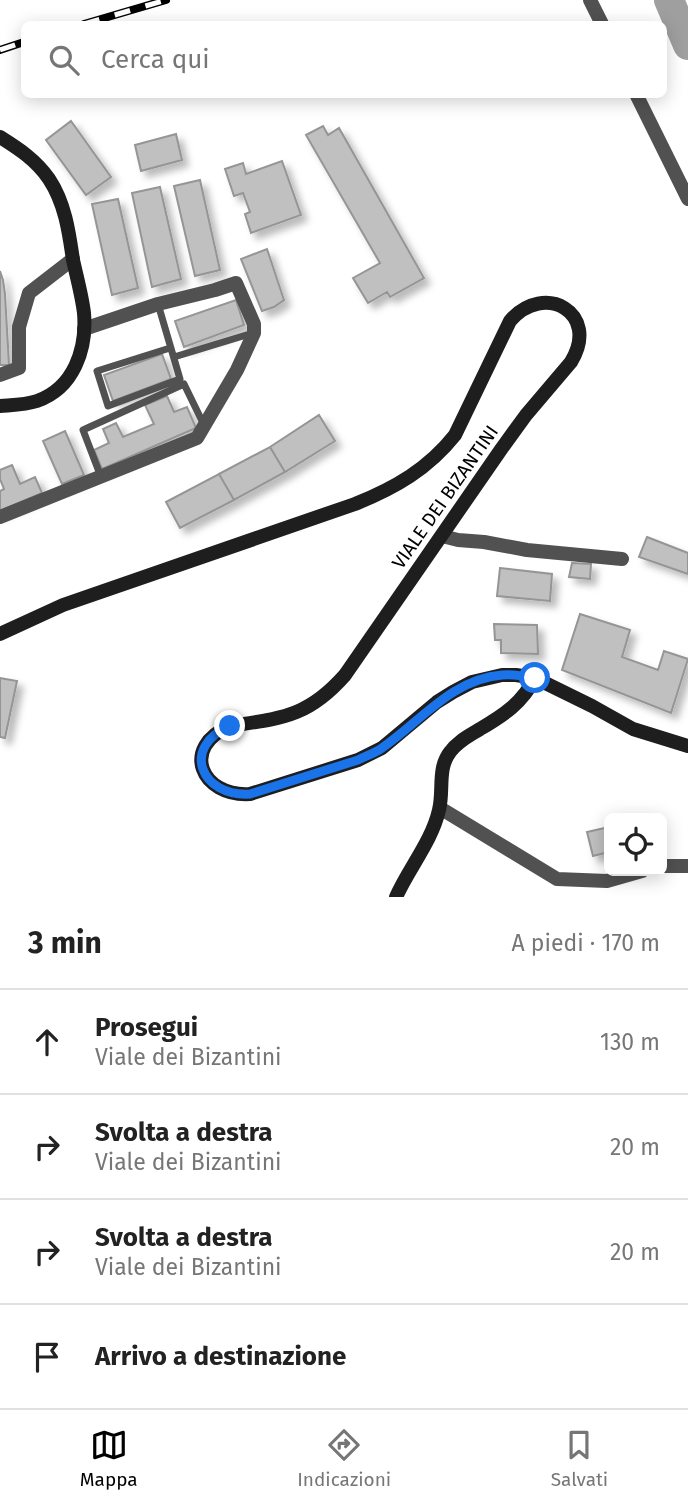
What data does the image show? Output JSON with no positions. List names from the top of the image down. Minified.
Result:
{"streets":{"street":["VIALE DEI BIZANTINI"]},"page":{"search":"Cerca qui","heading":["3 min","A piedi · 170 m"],"list":[["Prosegui","Viale dei Bizantini","130 m"],["Svolta a destra","Viale dei Bizantini","20 m"],["Svolta a destra","Viale dei Bizantini","20 m"],"Arrivo a destinazione"],"nav":["Mappa","Indicazioni","Salvati"]}}
